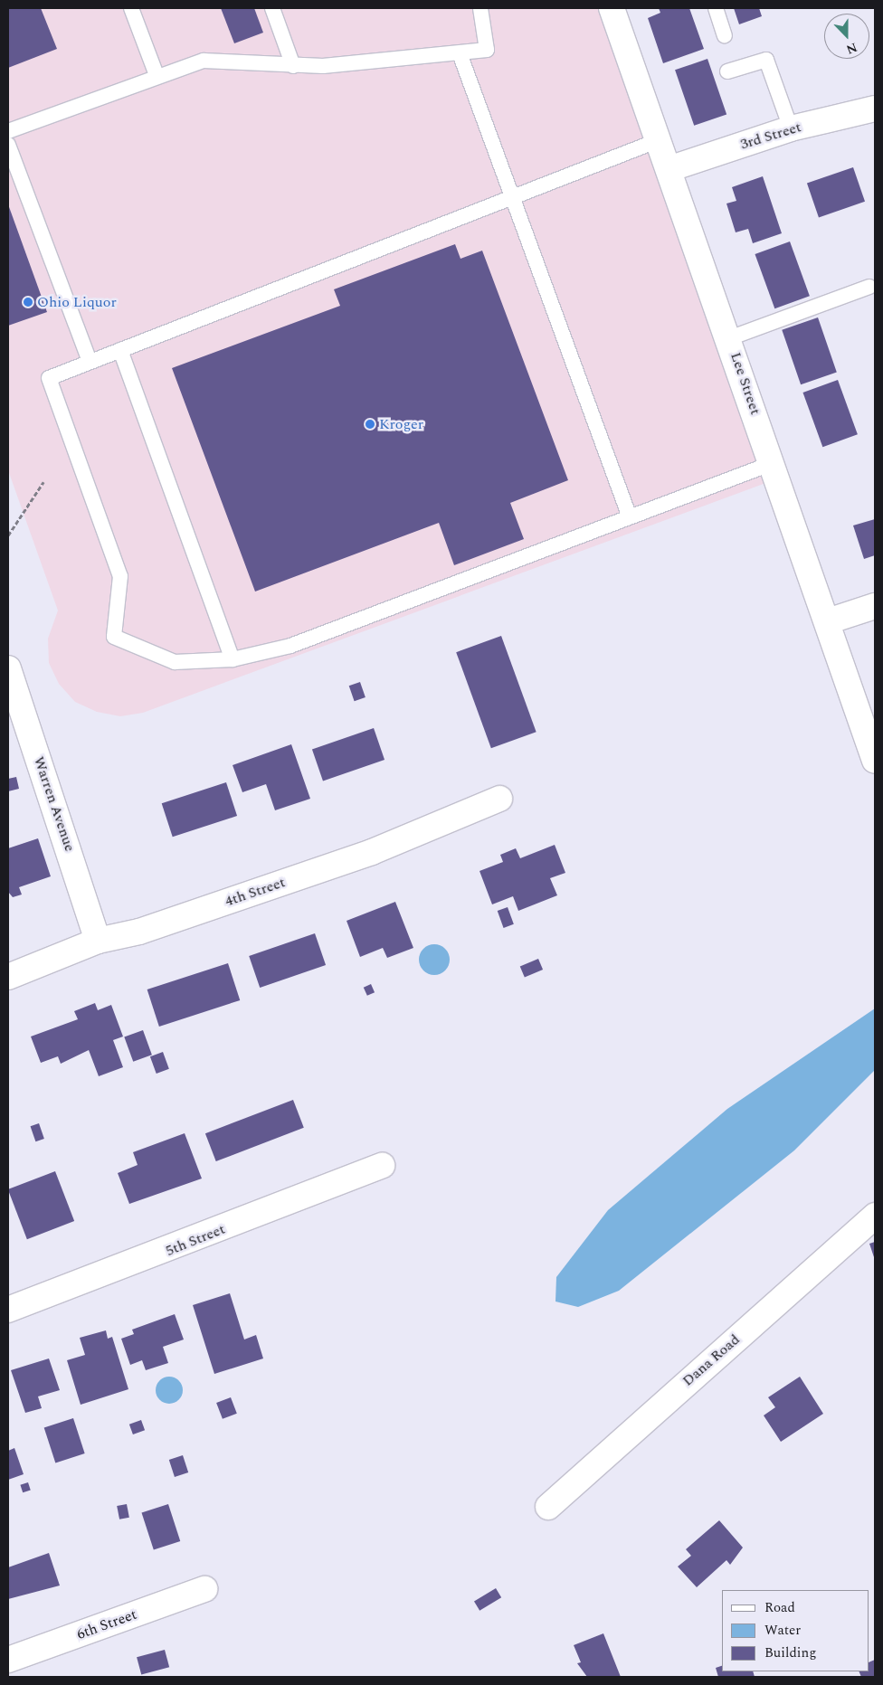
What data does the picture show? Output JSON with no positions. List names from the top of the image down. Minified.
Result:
{"streets":{"street":["3rd Street","Lee Street","Warren Avenue","4th Street","5th Street","Dana Road","6th Street"]},"crossings":[["3rd Street","Lee Street"],["Warren Avenue","4th Street"]],"places":["Ohio Liquor","Kroger"],"legend":["Road","Water","Building"],"north":"bottom"}
